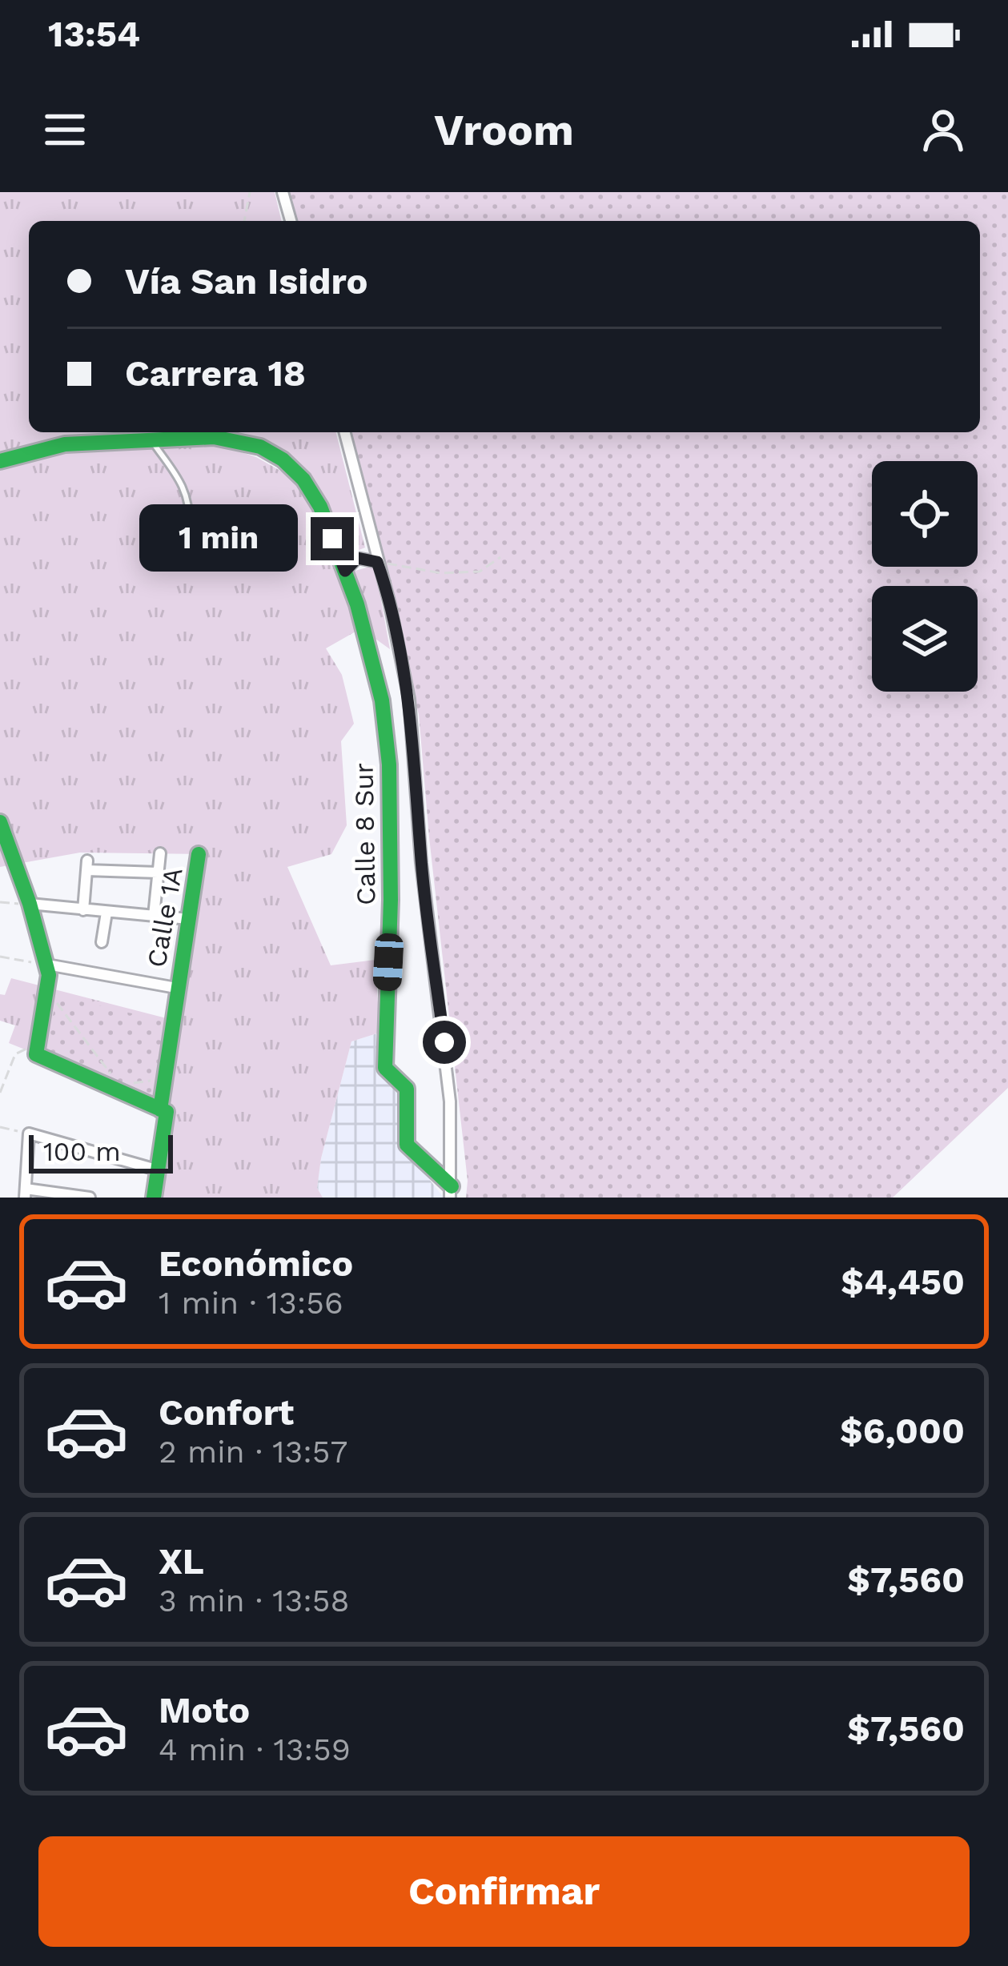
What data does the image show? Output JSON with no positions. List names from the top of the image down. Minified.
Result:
{"streets":{"street":["Calle 8 Sur","Calle 1A"]},"scale_bar":"100 m","page":{"status":"13:54","header":"Vroom","banner":["Vía San Isidro","Carrera 18"],"bubble":"1 min","scale":"100 m","list":[{"name":"Económico","note":"1 min · 13:56","value":"$4,450"},{"name":"Confort","note":"2 min · 13:57","value":"$6,000"},{"name":"XL","note":"3 min · 13:58","value":"$7,560"},{"name":"Moto","note":"4 min · 13:59","value":"$7,560"}],"buttons":"Confirmar"}}
